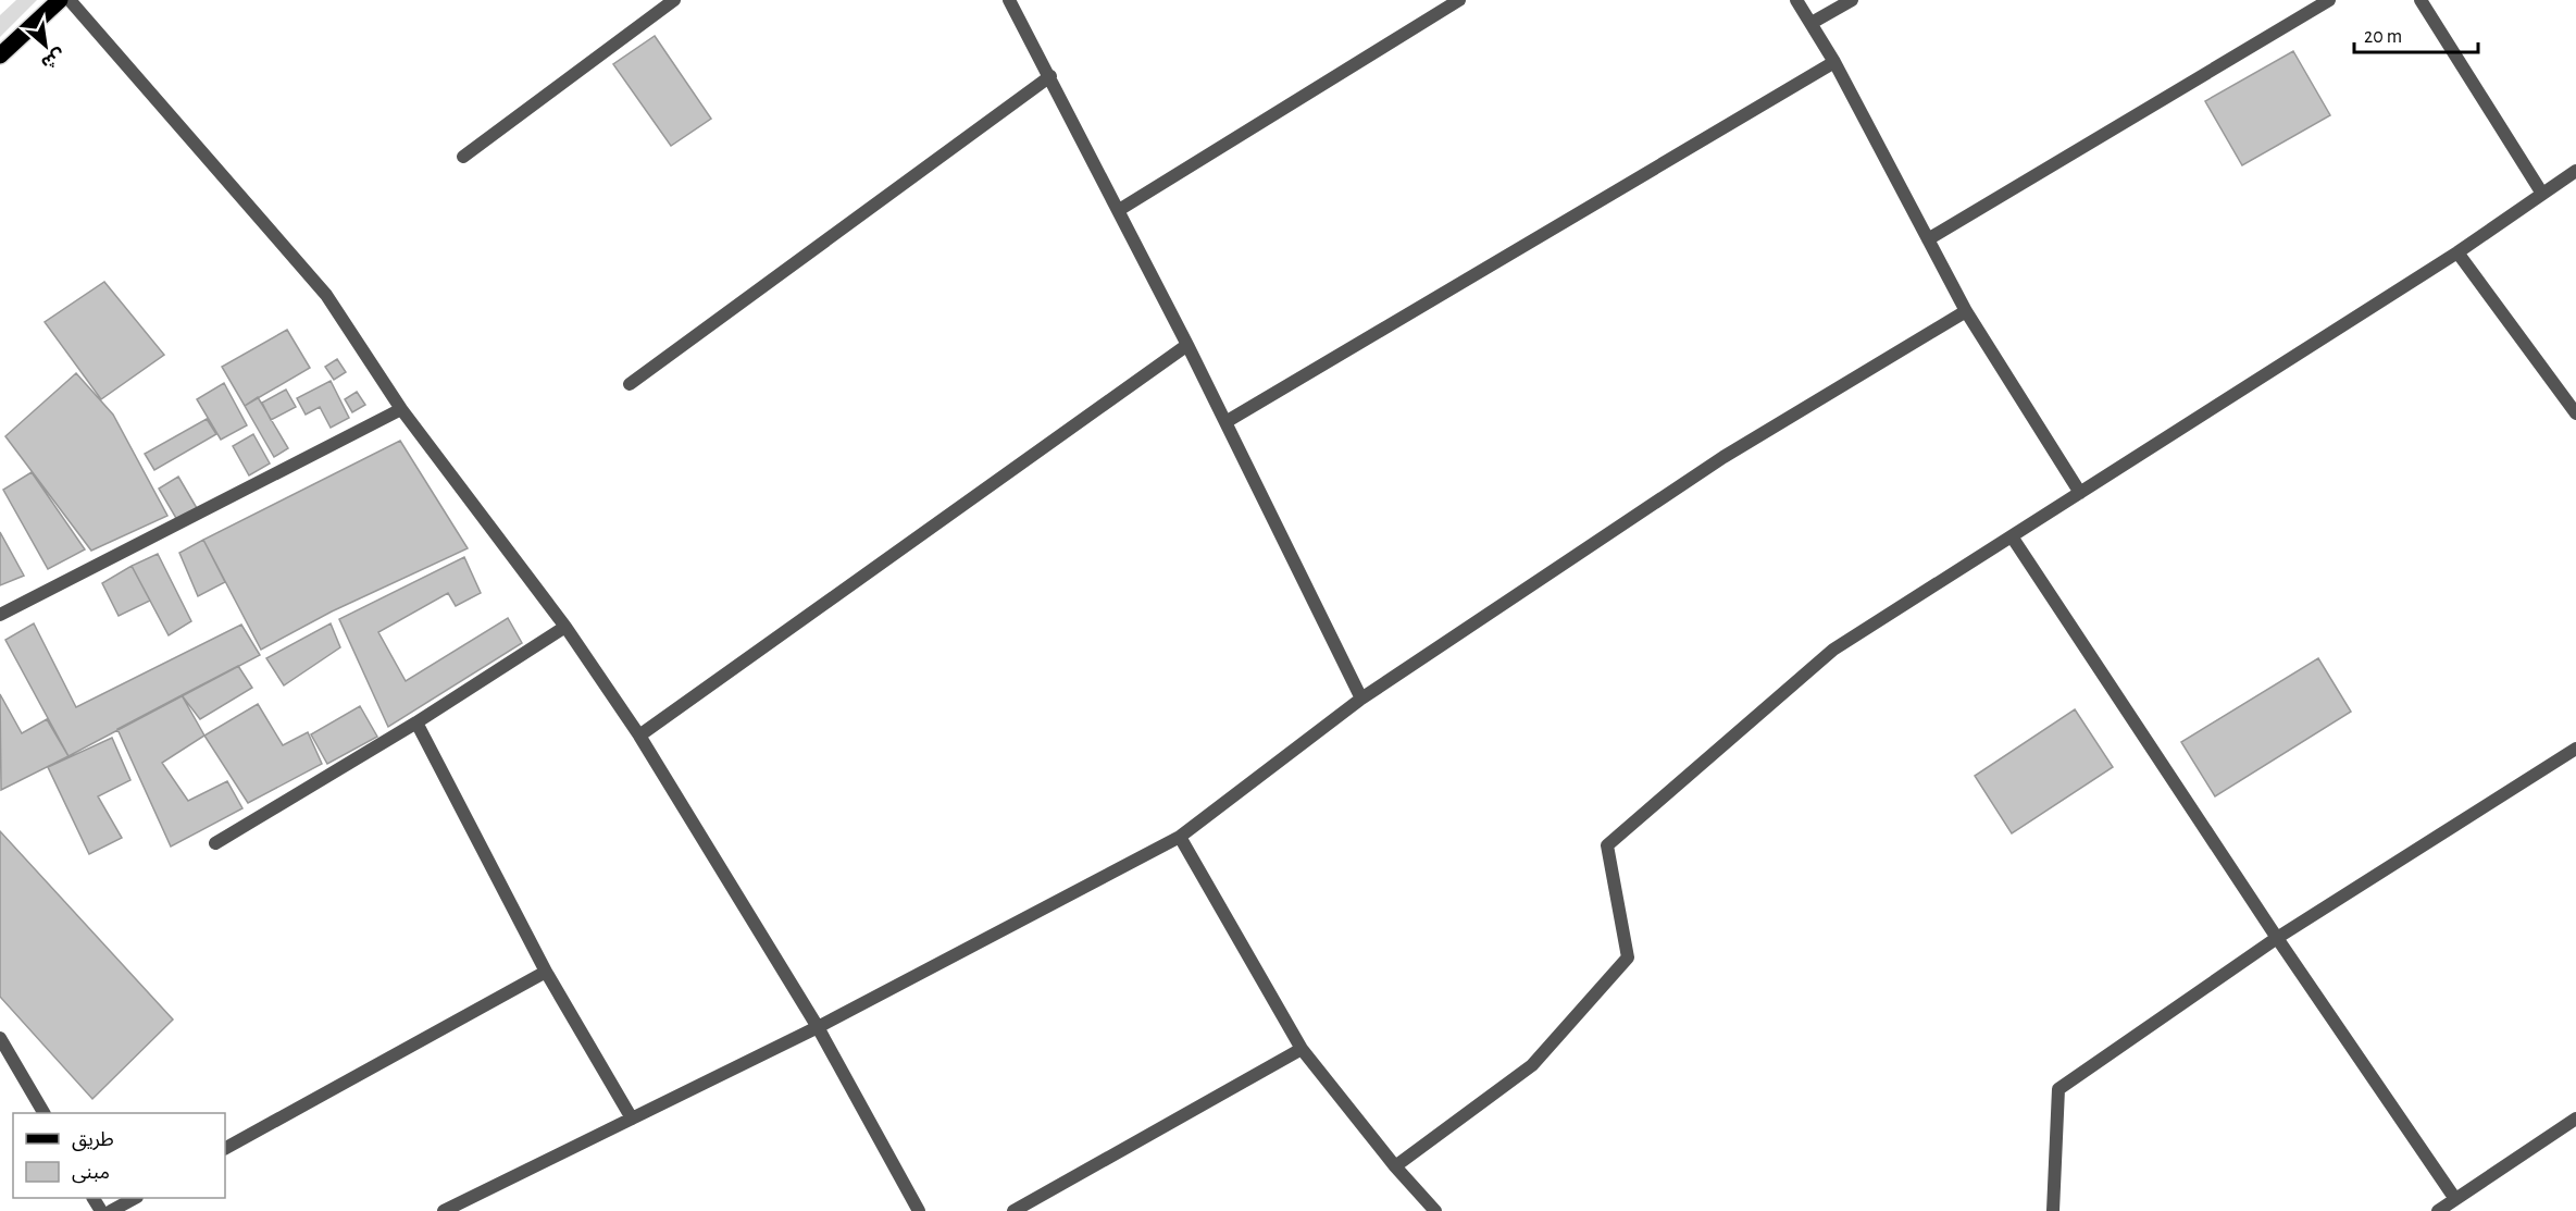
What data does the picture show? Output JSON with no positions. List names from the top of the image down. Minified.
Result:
{"legend":["طريق","مبنى"],"scale_bar":"20 m","north":"bottom right"}
